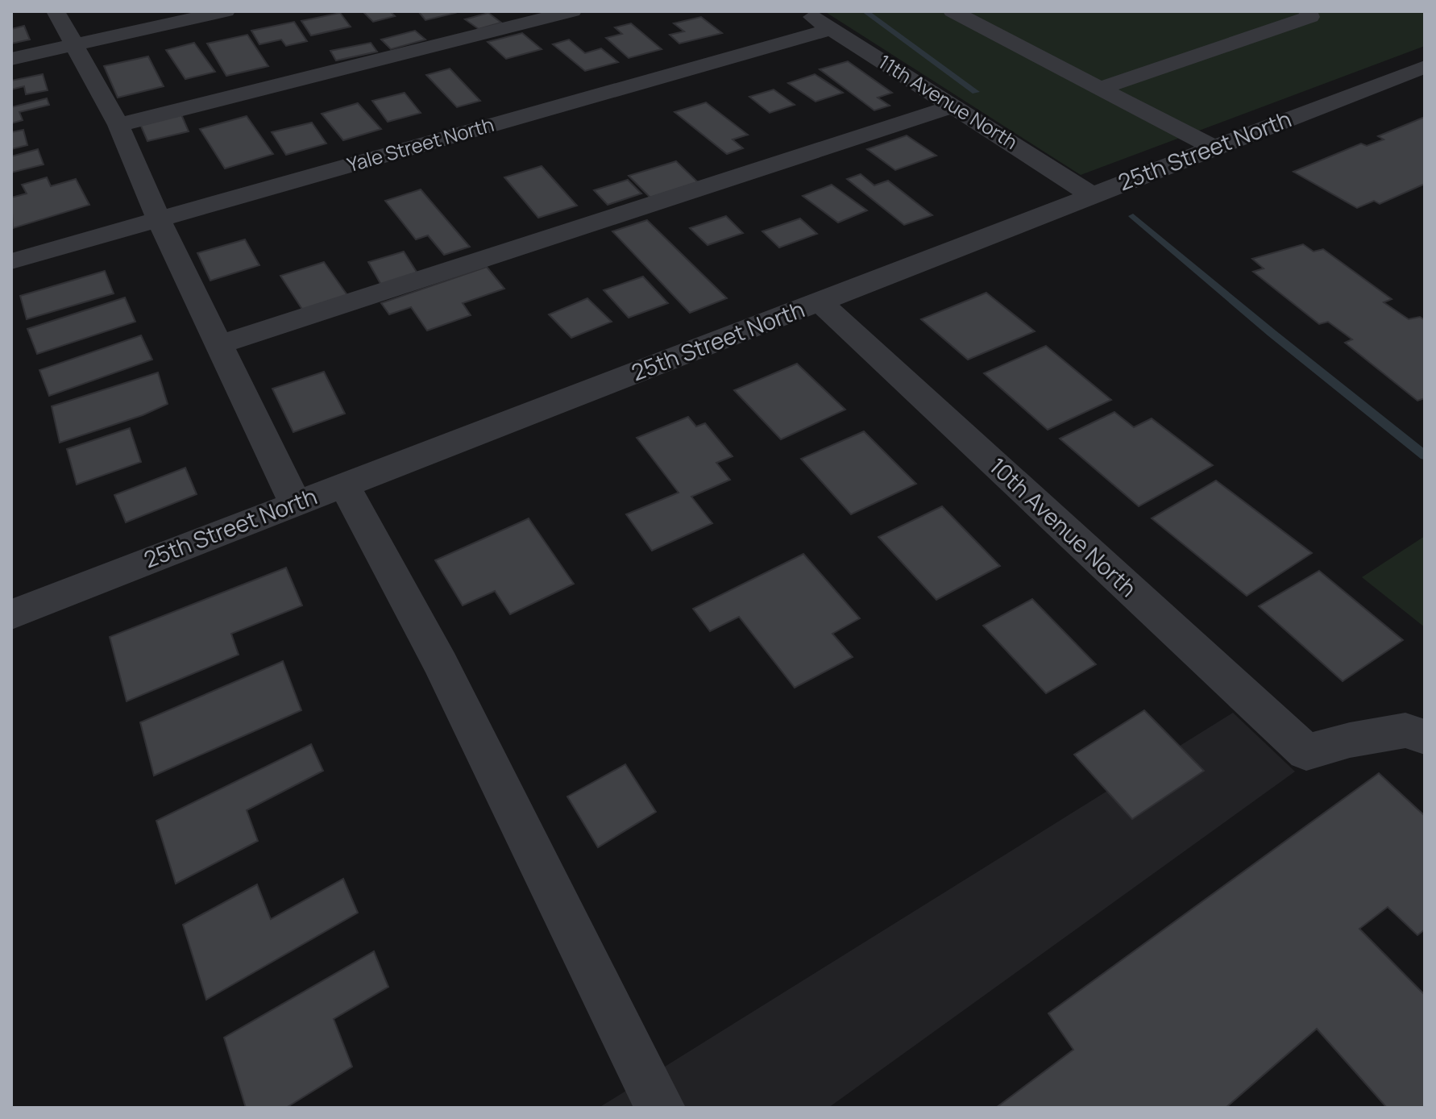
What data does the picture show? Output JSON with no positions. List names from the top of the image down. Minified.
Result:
{"streets":{"street":["11th Avenue North","Yale Street North","25th Street North","10th Avenue North"]},"crossings":[["11th Avenue North","Yale Street North"],["11th Avenue North","25th Street North"],["25th Street North","10th Avenue North"]]}
